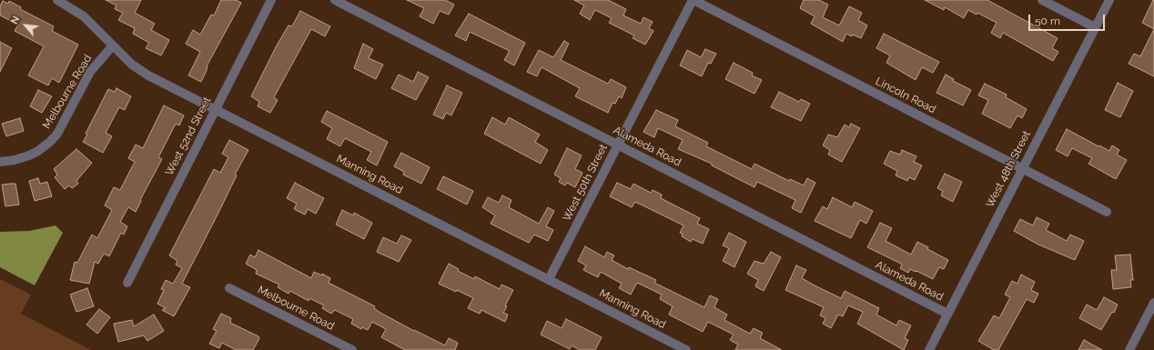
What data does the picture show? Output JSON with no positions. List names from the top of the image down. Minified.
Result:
{"streets":{"street":["Melbourne Road","Lincoln Road","West 52nd Street","Alameda Road","West 48th Street","Manning Road","West 50th Street"]},"crossings":[["Melbourne Road","Manning Road"],["Lincoln Road","West 48th Street"],["Lincoln Road","West 50th Street"],["West 52nd Street","Manning Road"],["Alameda Road","West 48th Street"],["Alameda Road","West 50th Street"],["Manning Road","West 50th Street"]],"scale_bar":"50 m","north":"top left"}
